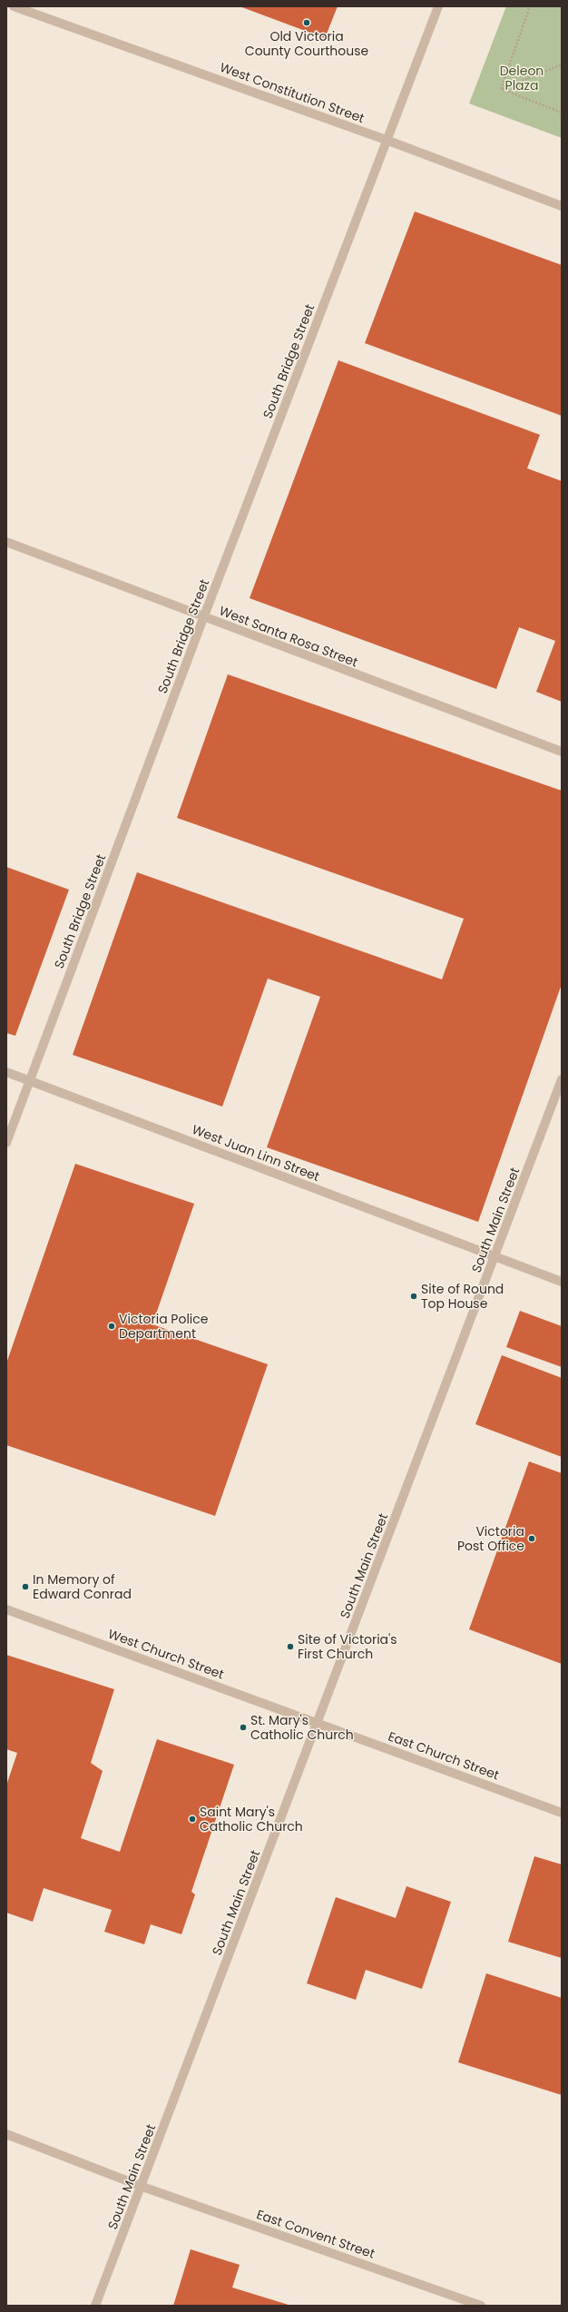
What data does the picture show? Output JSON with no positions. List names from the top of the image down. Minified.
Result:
{"streets":{"street":["West Constitution Street","South Bridge Street","West Santa Rosa Street","West Juan Linn Street","South Main Street","West Church Street","East Church Street","East Convent Street"]},"crossings":[["West Constitution Street","South Bridge Street"],["South Bridge Street","West Santa Rosa Street"],["South Bridge Street","West Juan Linn Street"],["West Juan Linn Street","South Main Street"],["South Main Street","West Church Street"],["South Main Street","East Church Street"],["South Main Street","East Convent Street"],["West Church Street","East Church Street"]],"parks":["Deleon Plaza"],"places":["Old Victoria County Courthouse","Site of Round Top House","Victoria Police Department","Victoria Post Office","In Memory of Edward Conrad","Site of Victoria's First Church","St. Mary's Catholic Church","Saint Mary's Catholic Church"]}
